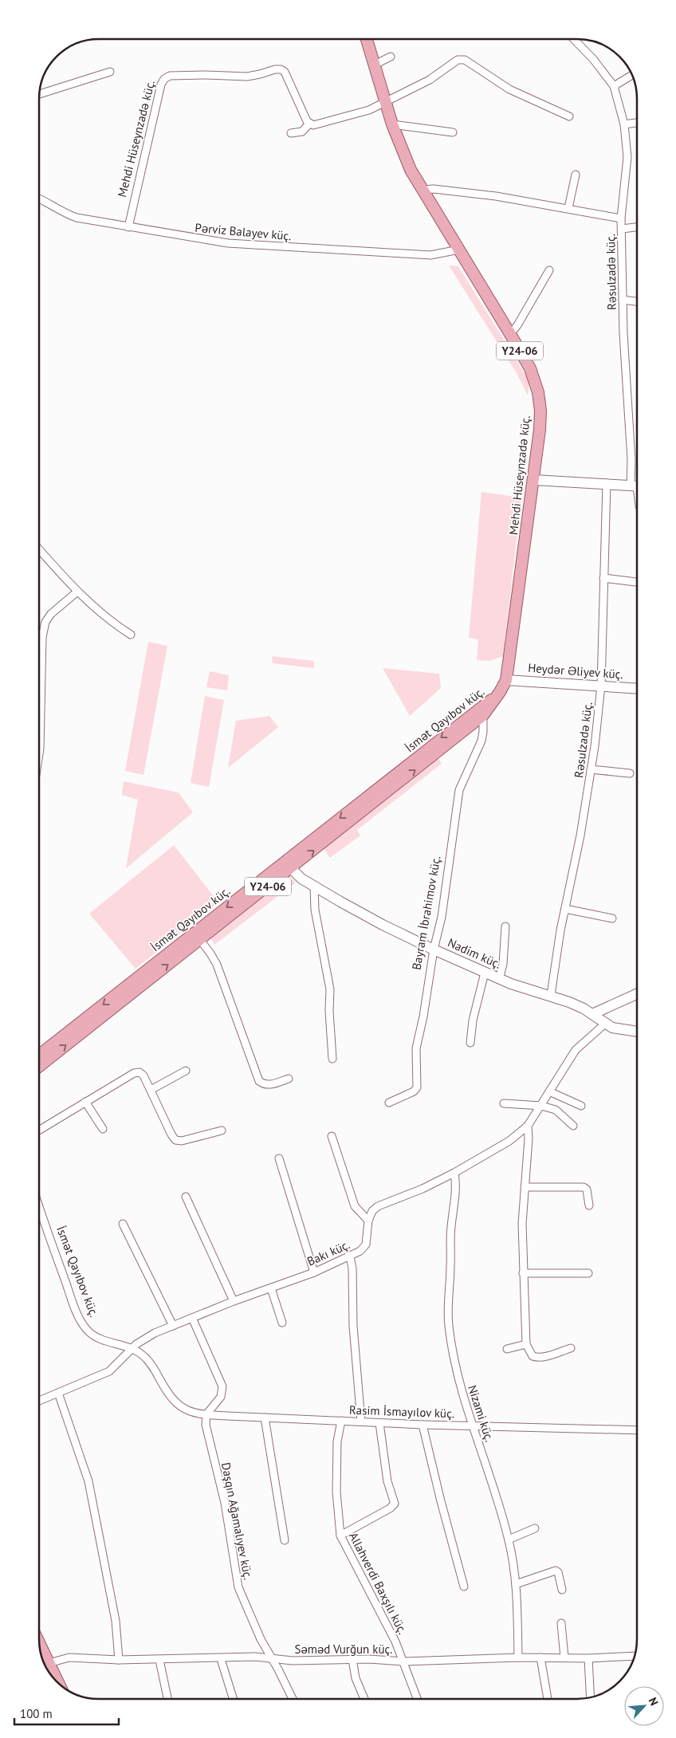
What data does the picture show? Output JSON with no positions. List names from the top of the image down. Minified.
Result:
{"streets":{"main road":["Mehdi Hüseynzadə küç.","Y24-06","Heydər Əliyev küç.","İsmət Qayıbov küç.","Nadim küç."],"street":["Pərviz Balayev küç.","Rəsulzadə küç.","Bayram İbrahimov küç.","Bakı küç.","Rasim İsmayılov küç.","Nizami küç.","Daşqın Ağamalıyev küç.","Allahverdi Baxşılı küç.","Səməd Vurğun küç."]},"crossings":[["Mehdi Hüseynzadə küç.","Pərviz Balayev küç."],["Mehdi Hüseynzadə küç.","Heydər Əliyev küç."],["Mehdi Hüseynzadə küç.","İsmət Qayıbov küç."],["Rəsulzadə küç.","Heydər Əliyev küç."],["Rəsulzadə küç.","Nadim küç."],["İsmət Qayıbov küç.","Bayram İbrahimov küç."],["İsmət Qayıbov küç.","Nadim küç."],["İsmət Qayıbov küç.","Bakı küç."],["İsmət Qayıbov küç.","Rasim İsmayılov küç."],["İsmət Qayıbov küç.","Daşqın Ağamalıyev küç."],["Bayram İbrahimov küç.","Nadim küç."],["Rasim İsmayılov küç.","Nizami küç."],["Rasim İsmayılov küç.","Daşqın Ağamalıyev küç."],["Rasim İsmayılov küç.","Allahverdi Baxşılı küç."],["Nizami küç.","Səməd Vurğun küç."],["Daşqın Ağamalıyev küç.","Səməd Vurğun küç."],["Allahverdi Baxşılı küç.","Səməd Vurğun küç."]],"scale_bar":"100 m","north":"top right"}
